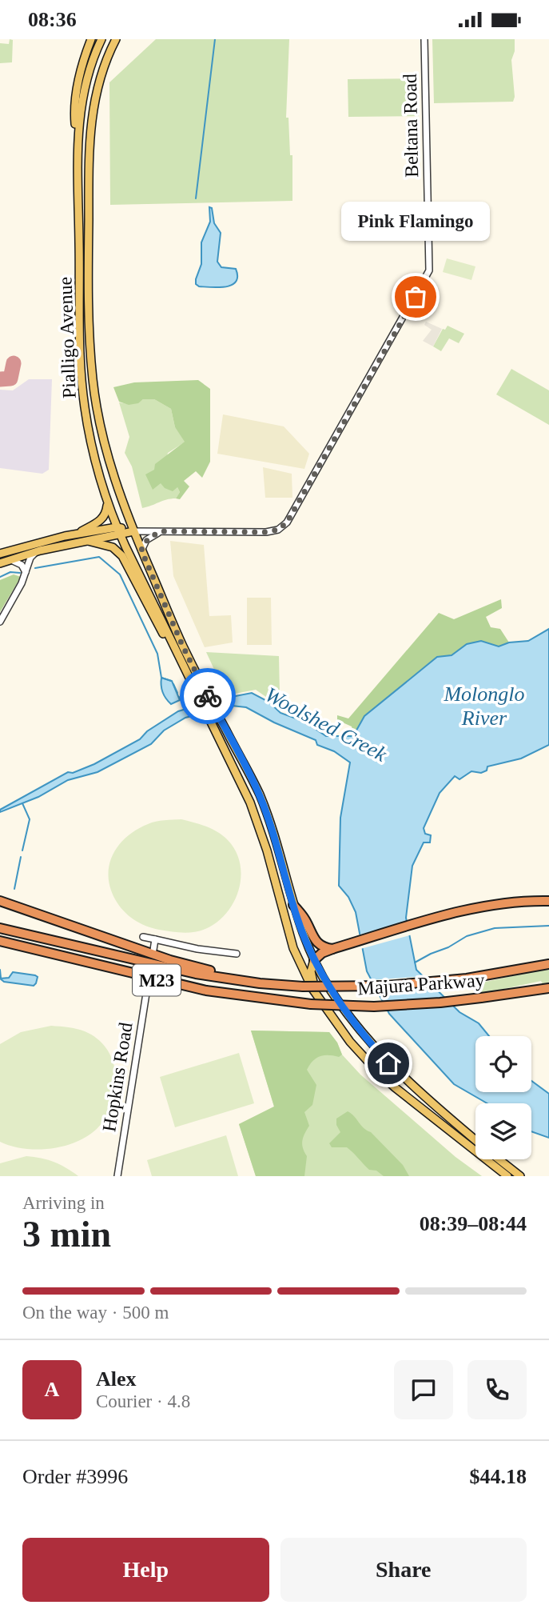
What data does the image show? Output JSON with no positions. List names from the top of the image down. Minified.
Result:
{"streets":{"highway":["M23","Majura Parkway"],"main road":["Pialligo Avenue"],"street":["Beltana Road","Hopkins Road"]},"crossings":[["Beltana Road","Pialligo Avenue"]],"water":["Molonglo River","Woolshed Creek"],"places":["Pink Flamingo"],"page":{"status":"08:36","bubble":"Pink Flamingo","heading":["3 min","Arriving in","08:39–08:44"],"panel":["Alex","Courier · 4.8","Order #3996","$44.18"],"bar":"On the way · 500 m","round":"A","buttons":["Help","Share"]}}
